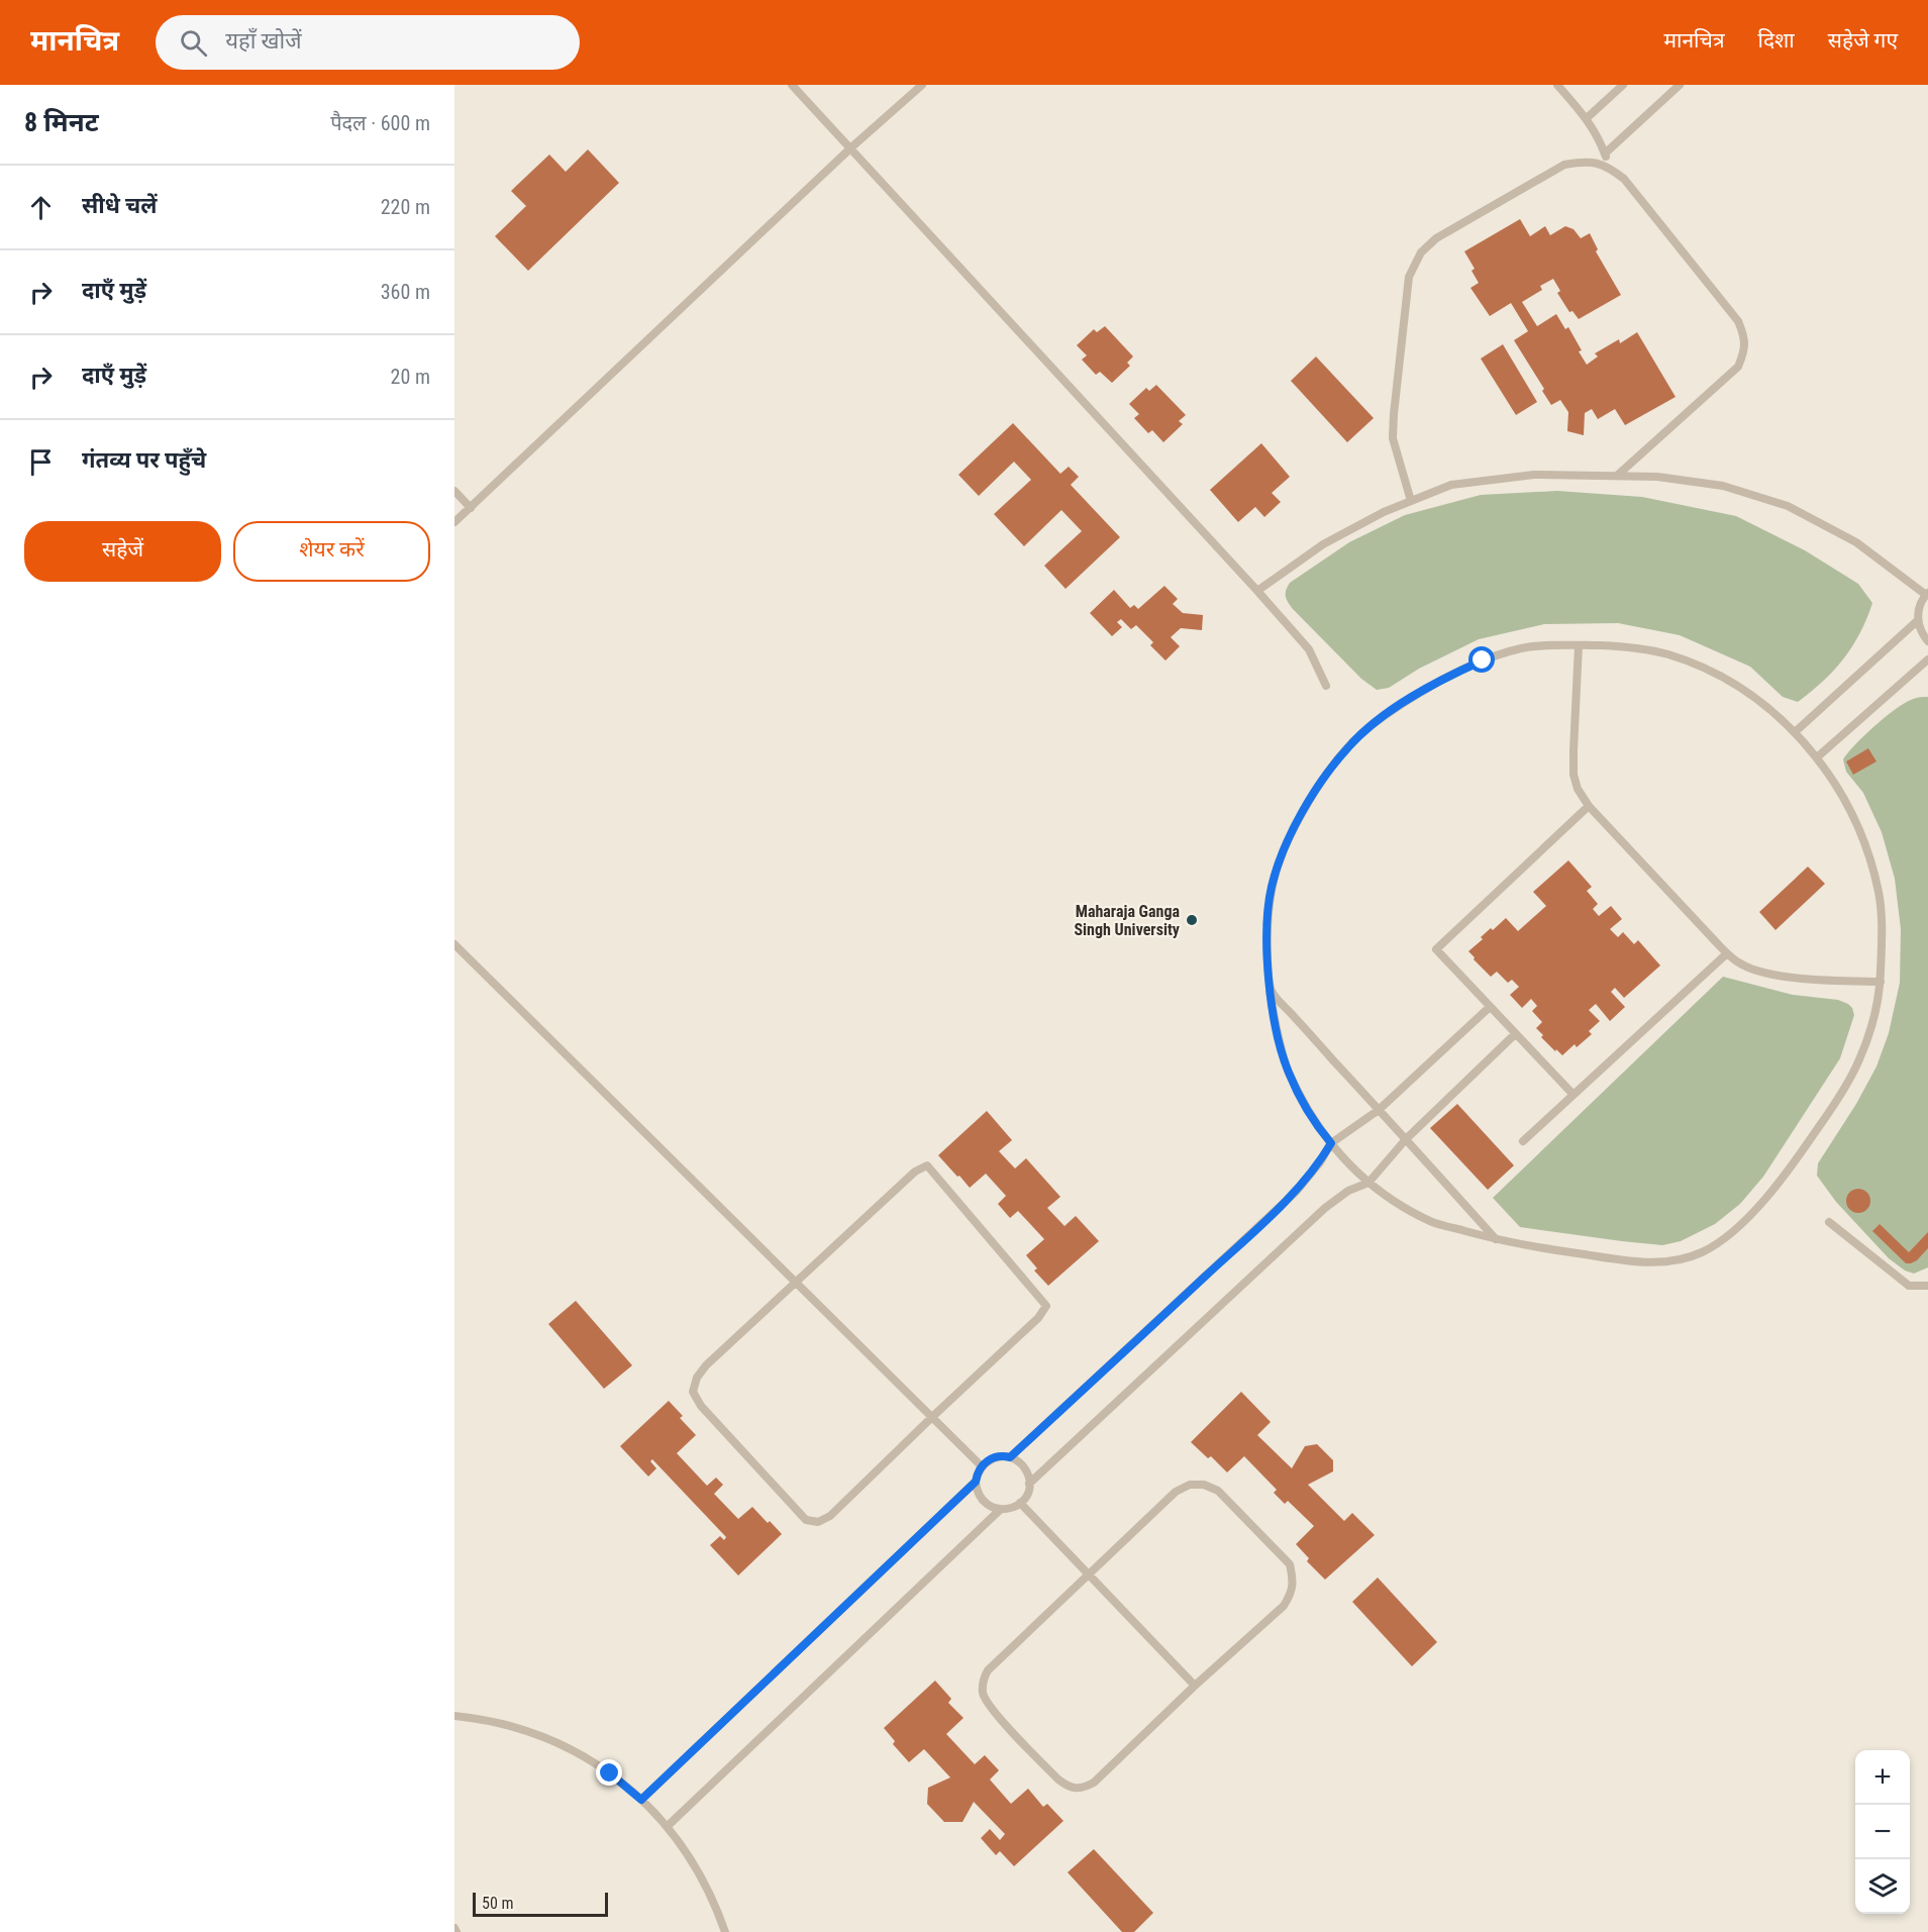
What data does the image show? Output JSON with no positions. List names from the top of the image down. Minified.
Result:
{"places":["Maharaja Ganga Singh University"],"scale_bar":"50 m","page":{"header":"मानचित्र","search":"यहाँ खोजें","nav":["मानचित्र","दिशा","सहेजे गए"],"heading":["8 मिनट","पैदल · 600 m"],"list":[["सीधे चलें","220 m"],["दाएँ मुड़ें","360 m"],["दाएँ मुड़ें","20 m"],"गंतव्य पर पहुँचे"],"buttons":["सहेजें","शेयर करें"],"map_buttons":["+","−"],"scale":"50 m"}}
